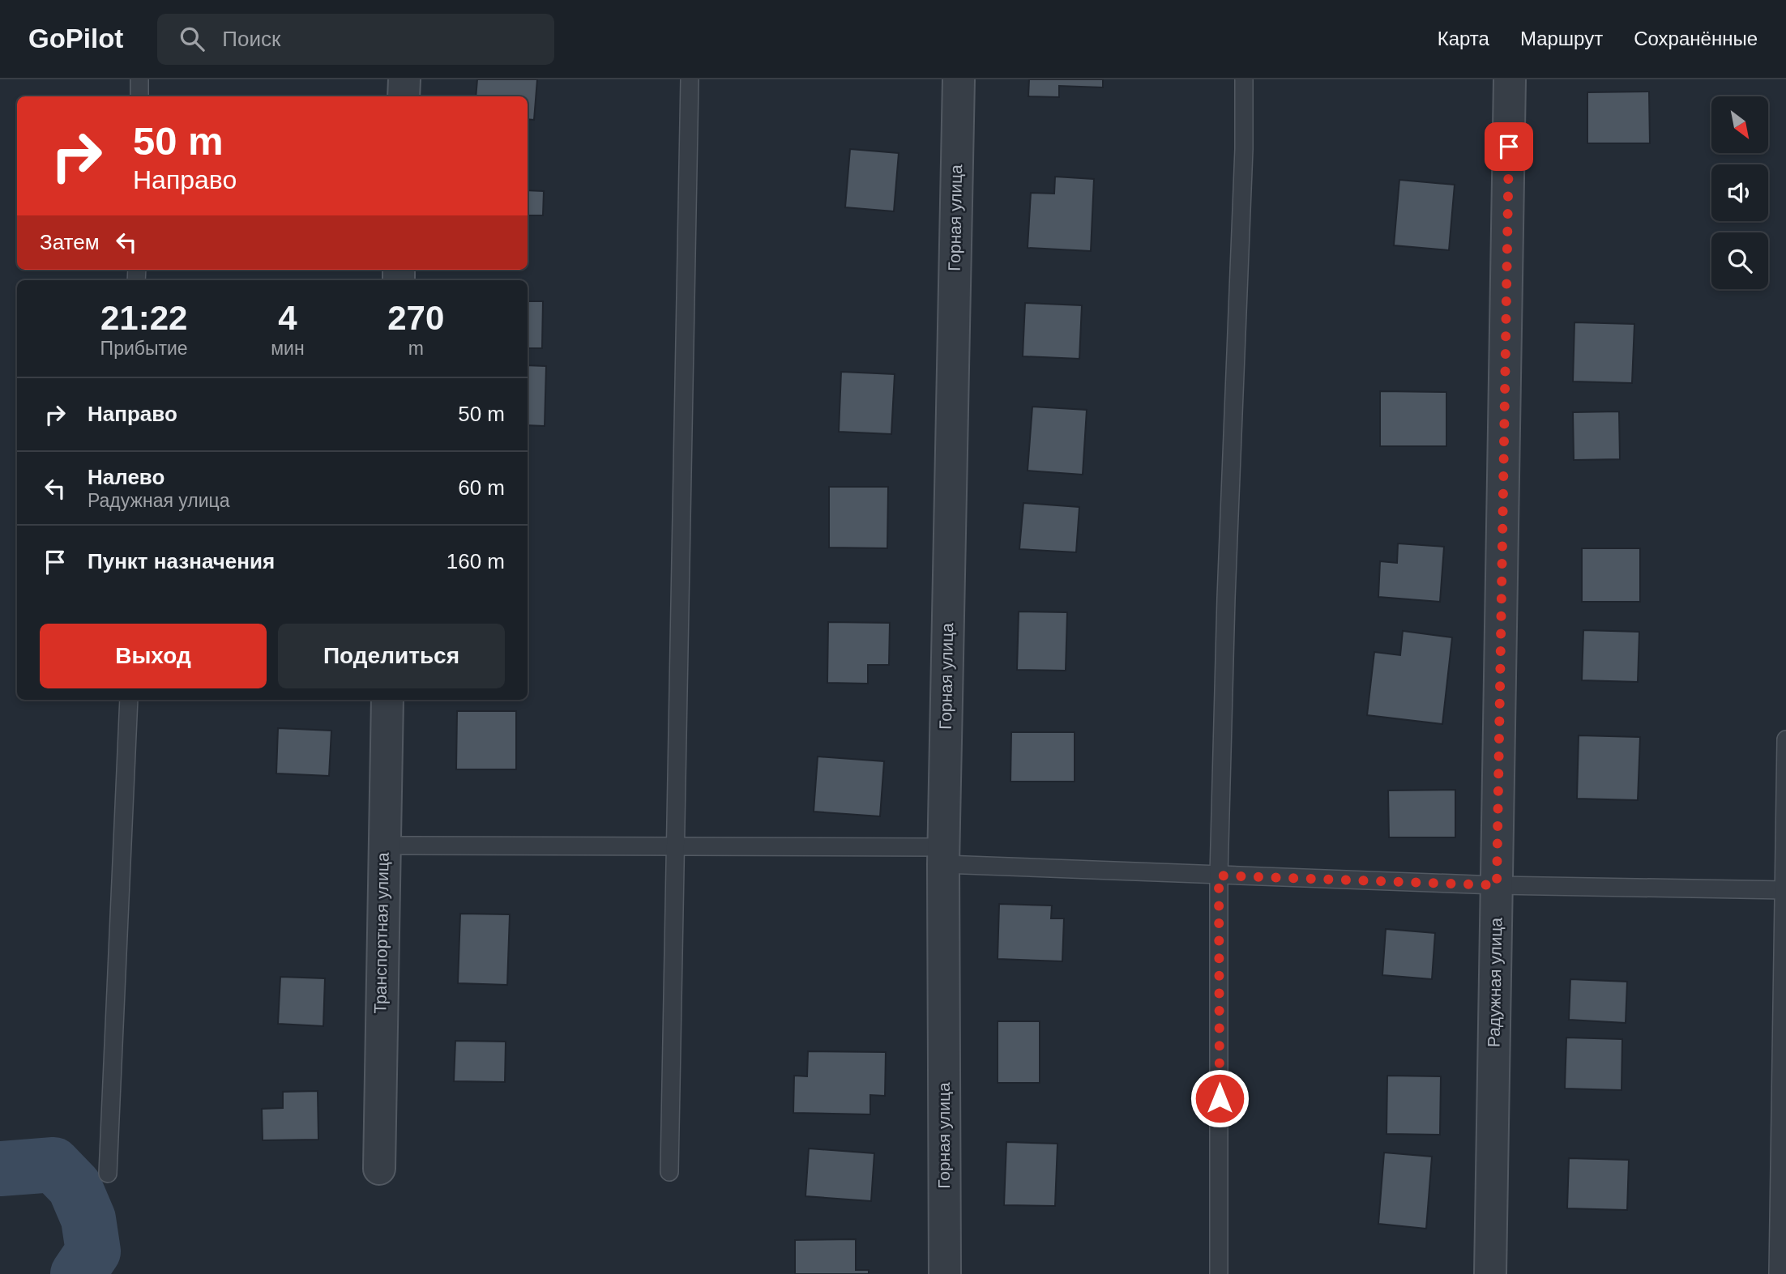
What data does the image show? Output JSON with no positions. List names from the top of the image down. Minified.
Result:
{"streets":{"street":["Горная улица","Транспортная улица","Радужная улица"]},"north":"bottom right","page":{"header":"GoPilot","search":"Поиск","nav":["Карта","Маршрут","Сохранённые"],"turn":["50 m","Направо"],"then":"Затем","eta":["21:22","Прибытие","4","мин","270","m"],"list":[{"name":"Направо","value":"50 m"},{"name":"Налево","note":"Радужная улица","value":"60 m"},{"name":"Пункт назначения","value":"160 m"}],"buttons":["Выход","Поделиться"]}}
